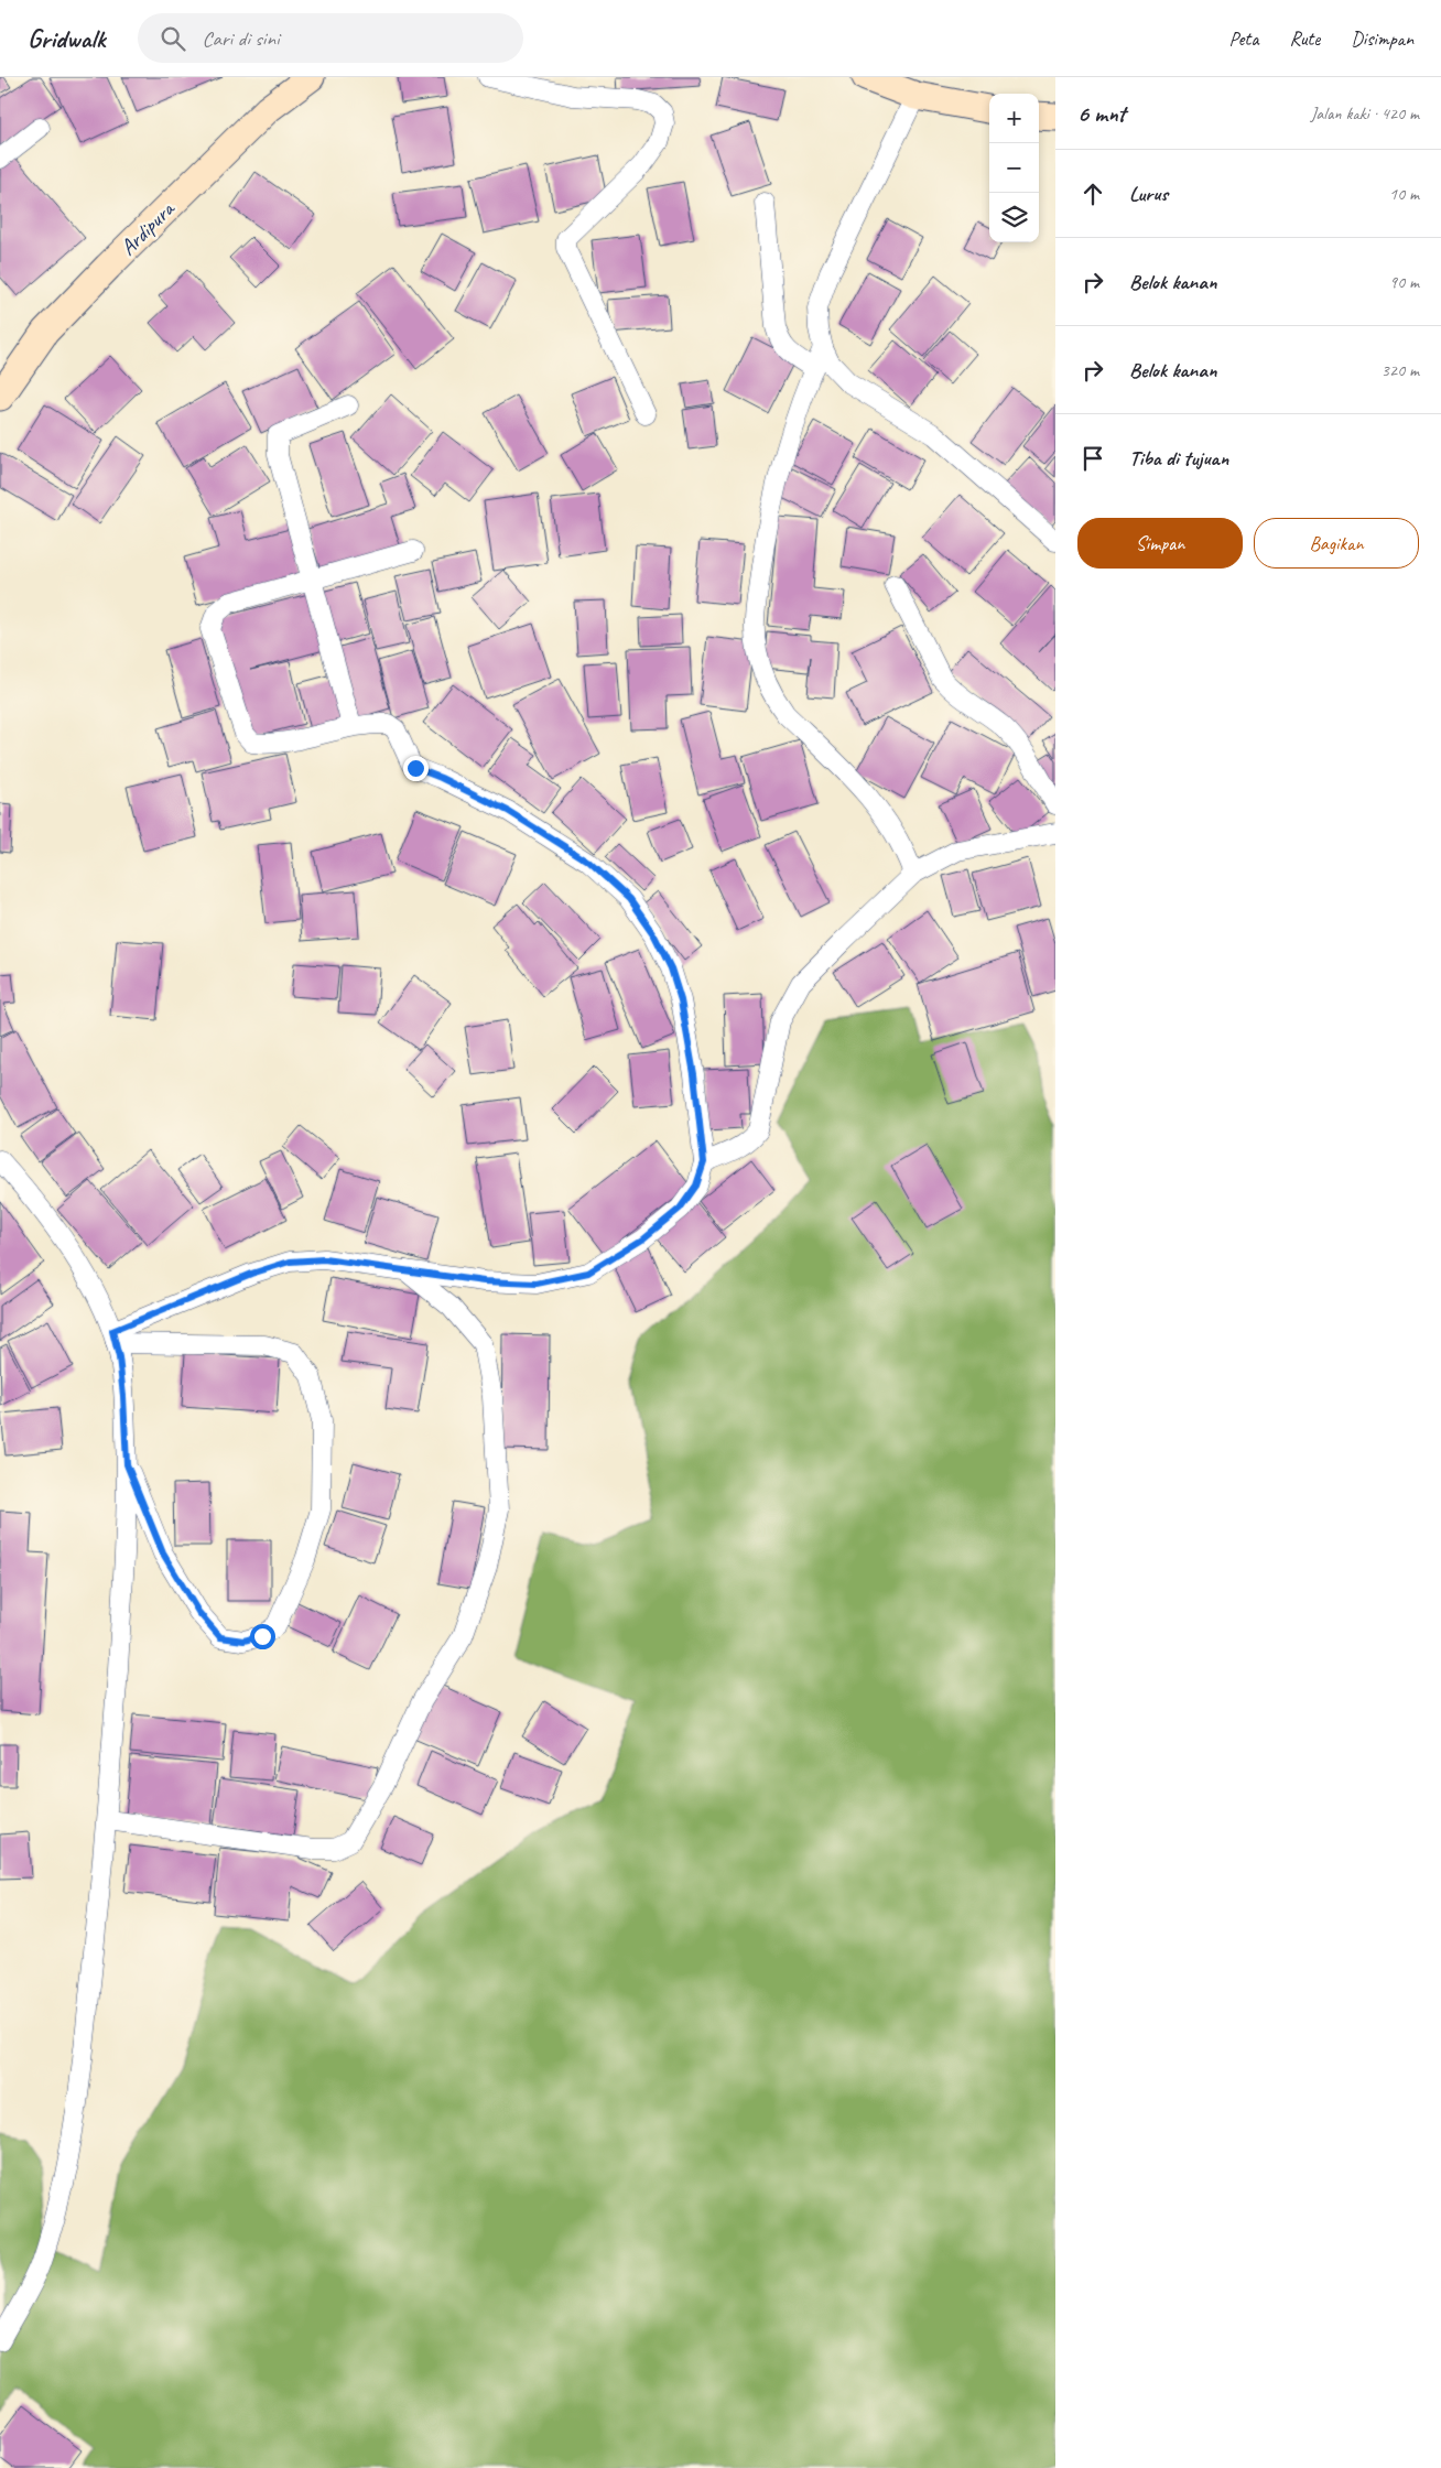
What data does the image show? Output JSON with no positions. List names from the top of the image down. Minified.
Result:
{"streets":{"street":["Ardipura"]},"page":{"header":"Gridwalk","search":"Cari di sini","nav":["Peta","Rute","Disimpan"],"heading":["6 mnt","Jalan kaki · 420 m"],"map_buttons":["+","−"],"list":[["Lurus","10 m"],["Belok kanan","90 m"],["Belok kanan","320 m"],"Tiba di tujuan"],"buttons":["Simpan","Bagikan"]}}
